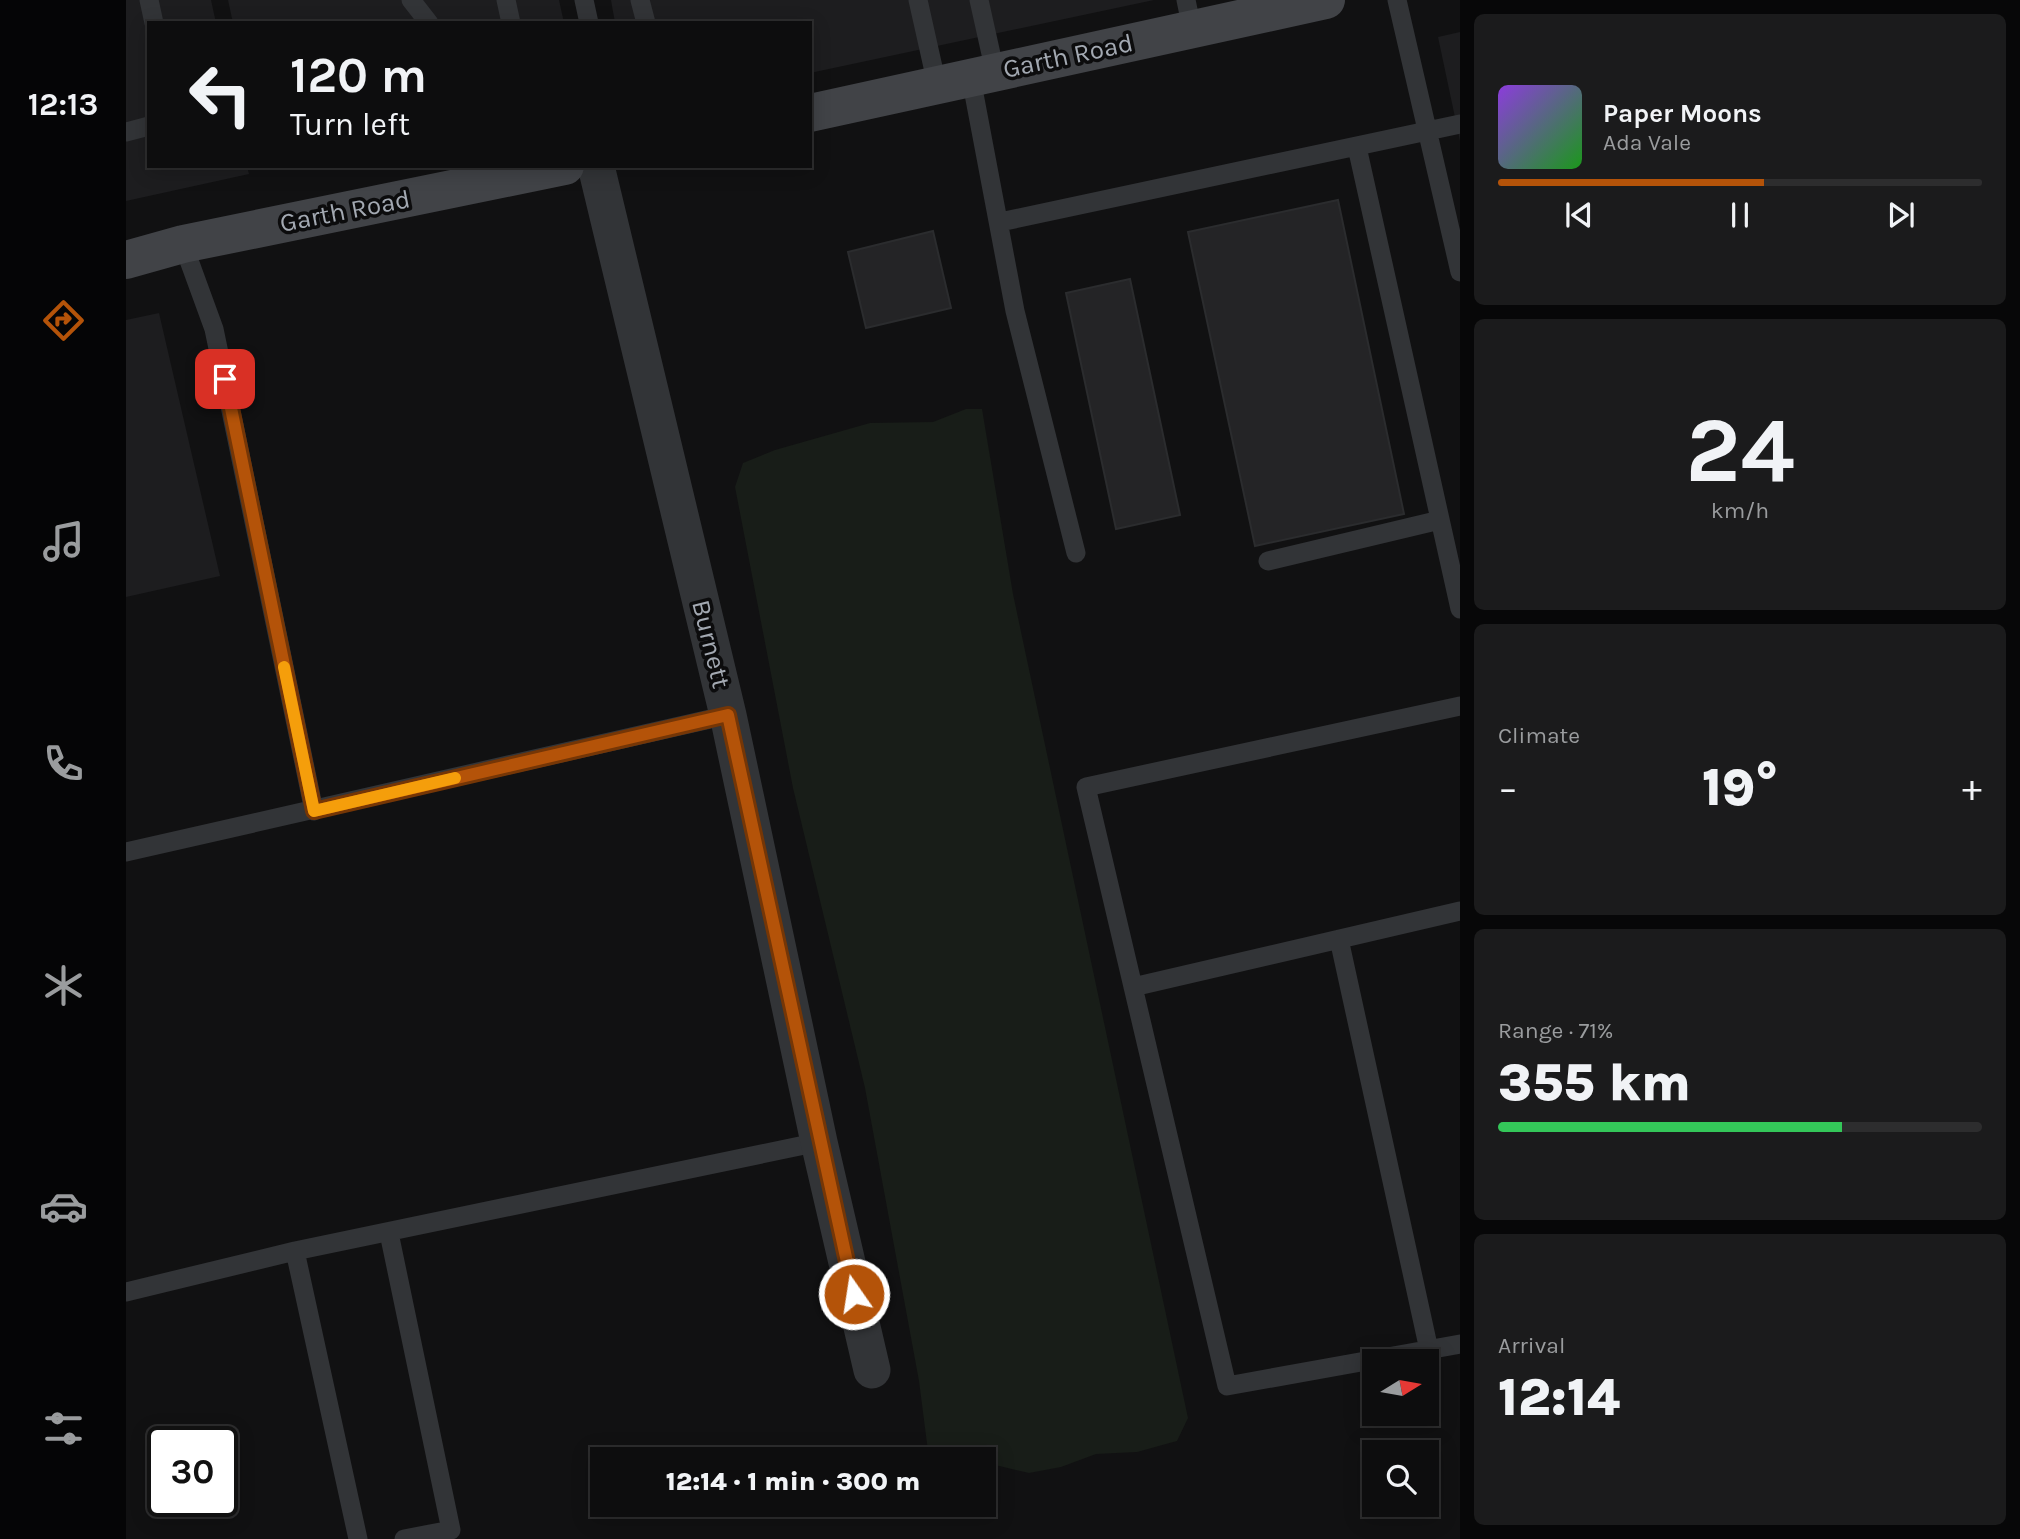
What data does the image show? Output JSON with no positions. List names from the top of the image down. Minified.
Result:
{"streets":{"main road":["Garth Road"],"street":["Burnett"]},"north":"right","page":{"tabs":"12:13","turn":["120 m","Turn left"],"song":["Paper Moons","Ada Vale"],"tile":[["24","km/h"],"Climate",["Range · 71%","355 km"],["Arrival","12:14"]],"heat":["−","19°","+"],"limit":"30","trip":"12:14 · 1 min · 300 m"}}
